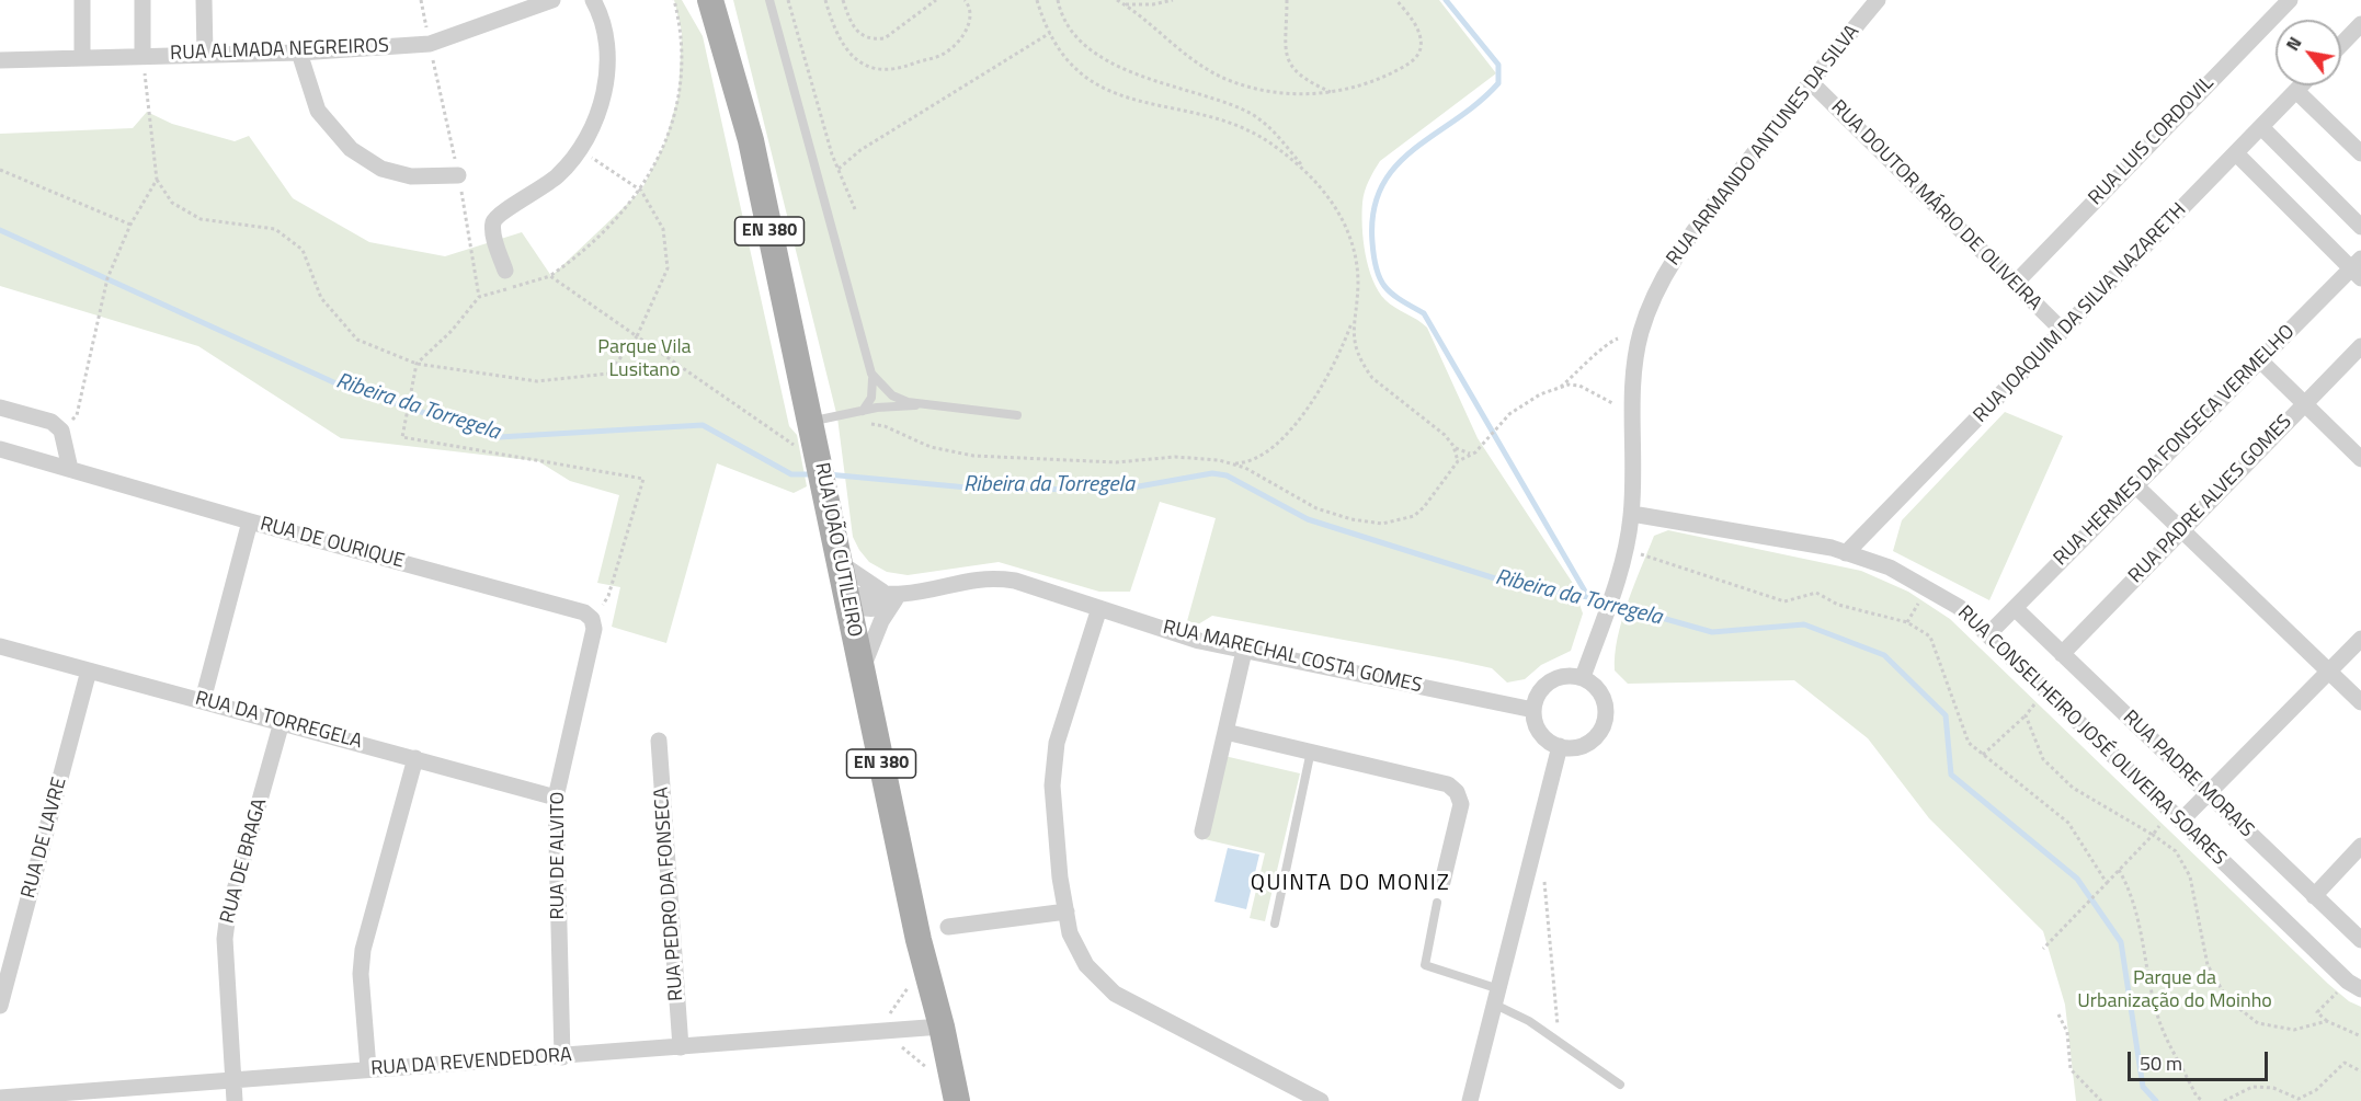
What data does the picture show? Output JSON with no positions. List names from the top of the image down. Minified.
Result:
{"streets":{"main road":["EN 380","RUA JOÃO CUTILEIRO"],"street":["RUA ALMADA NEGREIROS","RUA LUIS CORDOVIL","RUA ARMANDO ANTUNES DA SILVA","RUA DOUTOR MÁRIO DE OLIVEIRA","RUA JOAQUIM DA SILVA NAZARETH","RUA HERMES DA FONSECA VERMELHO","RUA PADRE ALVES GOMES","RUA DE OURIQUE","RUA MARECHAL COSTA GOMES","RUA DA TORREGELA","RUA CONSELHEIRO JOSÉ OLIVEIRA SOARES","RUA PADRE MORAIS","RUA DE LAVRE","RUA DE ALVITO","RUA DE BRAGA","RUA PEDRO DA FONSECA","RUA DA REVENDEDORA"]},"crossings":[["RUA LUIS CORDOVIL","RUA DOUTOR MÁRIO DE OLIVEIRA"],["RUA ARMANDO ANTUNES DA SILVA","RUA DOUTOR MÁRIO DE OLIVEIRA"],["RUA ARMANDO ANTUNES DA SILVA","RUA MARECHAL COSTA GOMES"],["RUA ARMANDO ANTUNES DA SILVA","RUA CONSELHEIRO JOSÉ OLIVEIRA SOARES"],["RUA DOUTOR MÁRIO DE OLIVEIRA","RUA JOAQUIM DA SILVA NAZARETH"],["RUA JOAQUIM DA SILVA NAZARETH","RUA CONSELHEIRO JOSÉ OLIVEIRA SOARES"],["RUA HERMES DA FONSECA VERMELHO","RUA CONSELHEIRO JOSÉ OLIVEIRA SOARES"],["RUA HERMES DA FONSECA VERMELHO","RUA PADRE MORAIS"],["RUA PADRE ALVES GOMES","RUA PADRE MORAIS"],["RUA DE OURIQUE","RUA DE ALVITO"],["RUA JOÃO CUTILEIRO","RUA MARECHAL COSTA GOMES"],["RUA JOÃO CUTILEIRO","RUA DA REVENDEDORA"],["RUA DA TORREGELA","RUA DE LAVRE"],["RUA DA TORREGELA","RUA DE ALVITO"],["RUA DA TORREGELA","RUA DE BRAGA"],["RUA DE ALVITO","RUA DA REVENDEDORA"],["RUA DE BRAGA","RUA DA REVENDEDORA"],["RUA PEDRO DA FONSECA","RUA DA REVENDEDORA"]],"districts":["QUINTA DO MONIZ"],"water":["Ribeira da Torregela"],"parks":["Parque Vila Lusitano","Parque da Urbanização do Moinho"],"scale_bar":"50 m","north":"top left"}
